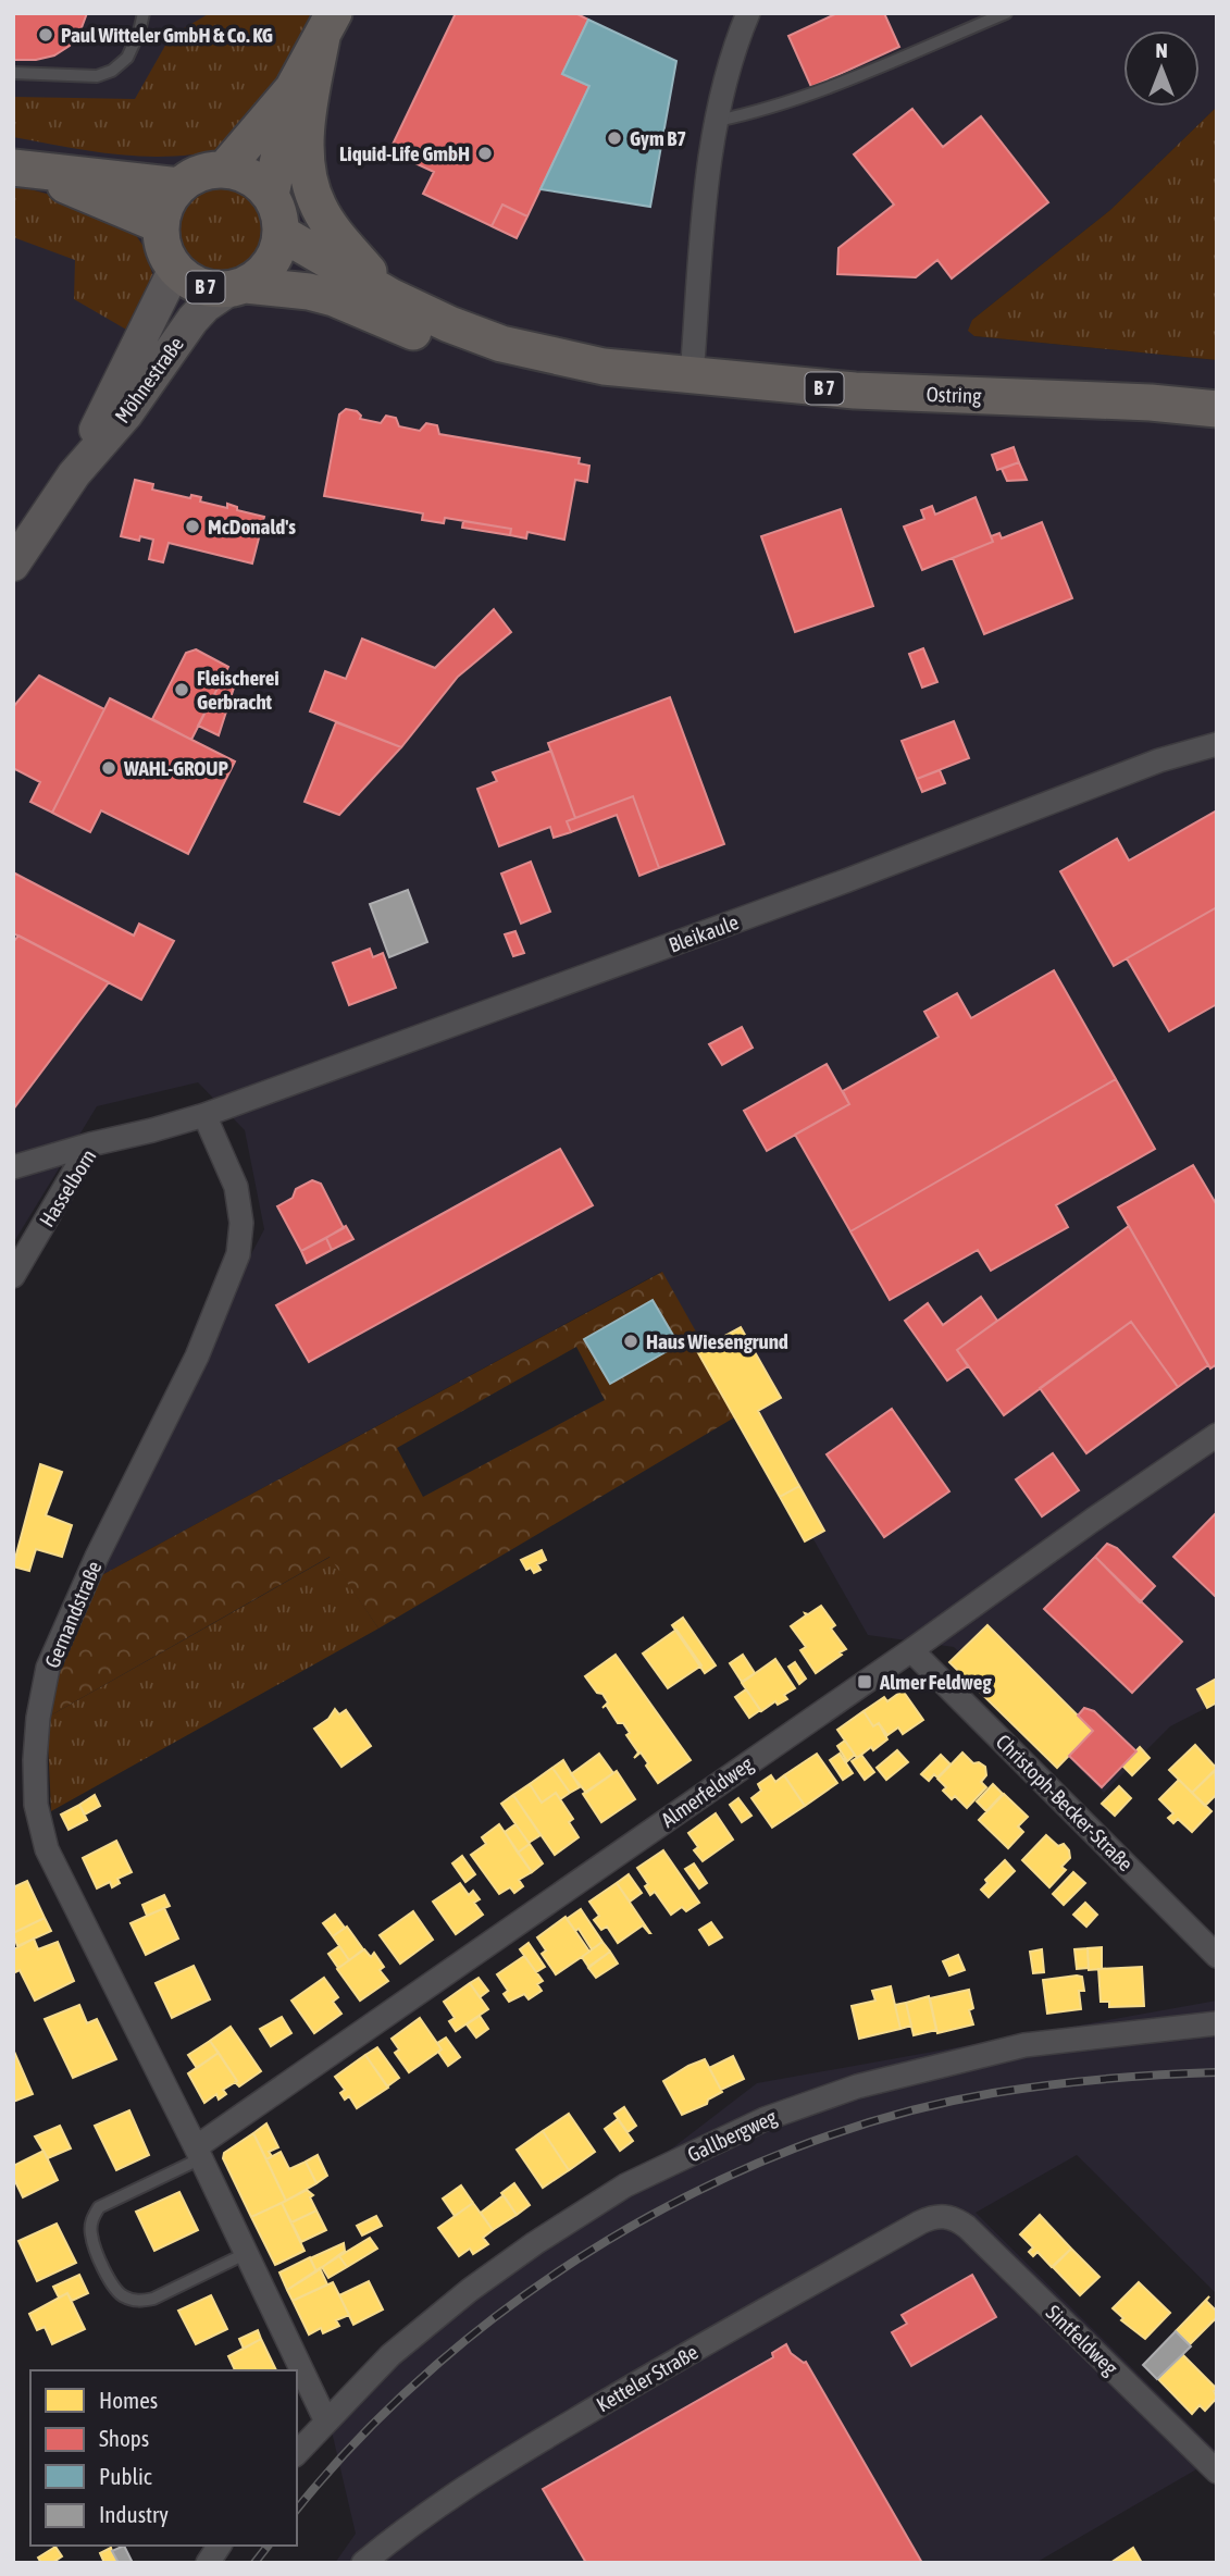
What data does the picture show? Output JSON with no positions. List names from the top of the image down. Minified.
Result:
{"streets":{"main road":["B 7","Ostring"],"street":["Möhnestraße","Bleikaule","Hasselborn","Gernandstraße","Almerfeldweg","Christoph-Becker-Straße","Gallbergweg","Sintfeldweg","Ketteler Straße"]},"crossings":[["B 7","Möhnestraße"],["B 7","Ostring"],["Bleikaule","Hasselborn"],["Bleikaule","Gernandstraße"],["Hasselborn","Gernandstraße"],["Gernandstraße","Almerfeldweg"],["Gernandstraße","Gallbergweg"],["Almerfeldweg","Christoph-Becker-Straße"],["Sintfeldweg","Ketteler Straße"]],"places":{"other":["Paul Witteler GmbH & Co. KG","Gym B7","Liquid-Life GmbH","McDonald's","Fleischerei Gerbracht","WAHL-GROUP","Haus Wiesengrund"],"transit":["Almer Feldweg"]},"legend":["Homes","Shops","Public","Industry"],"north":"top"}
